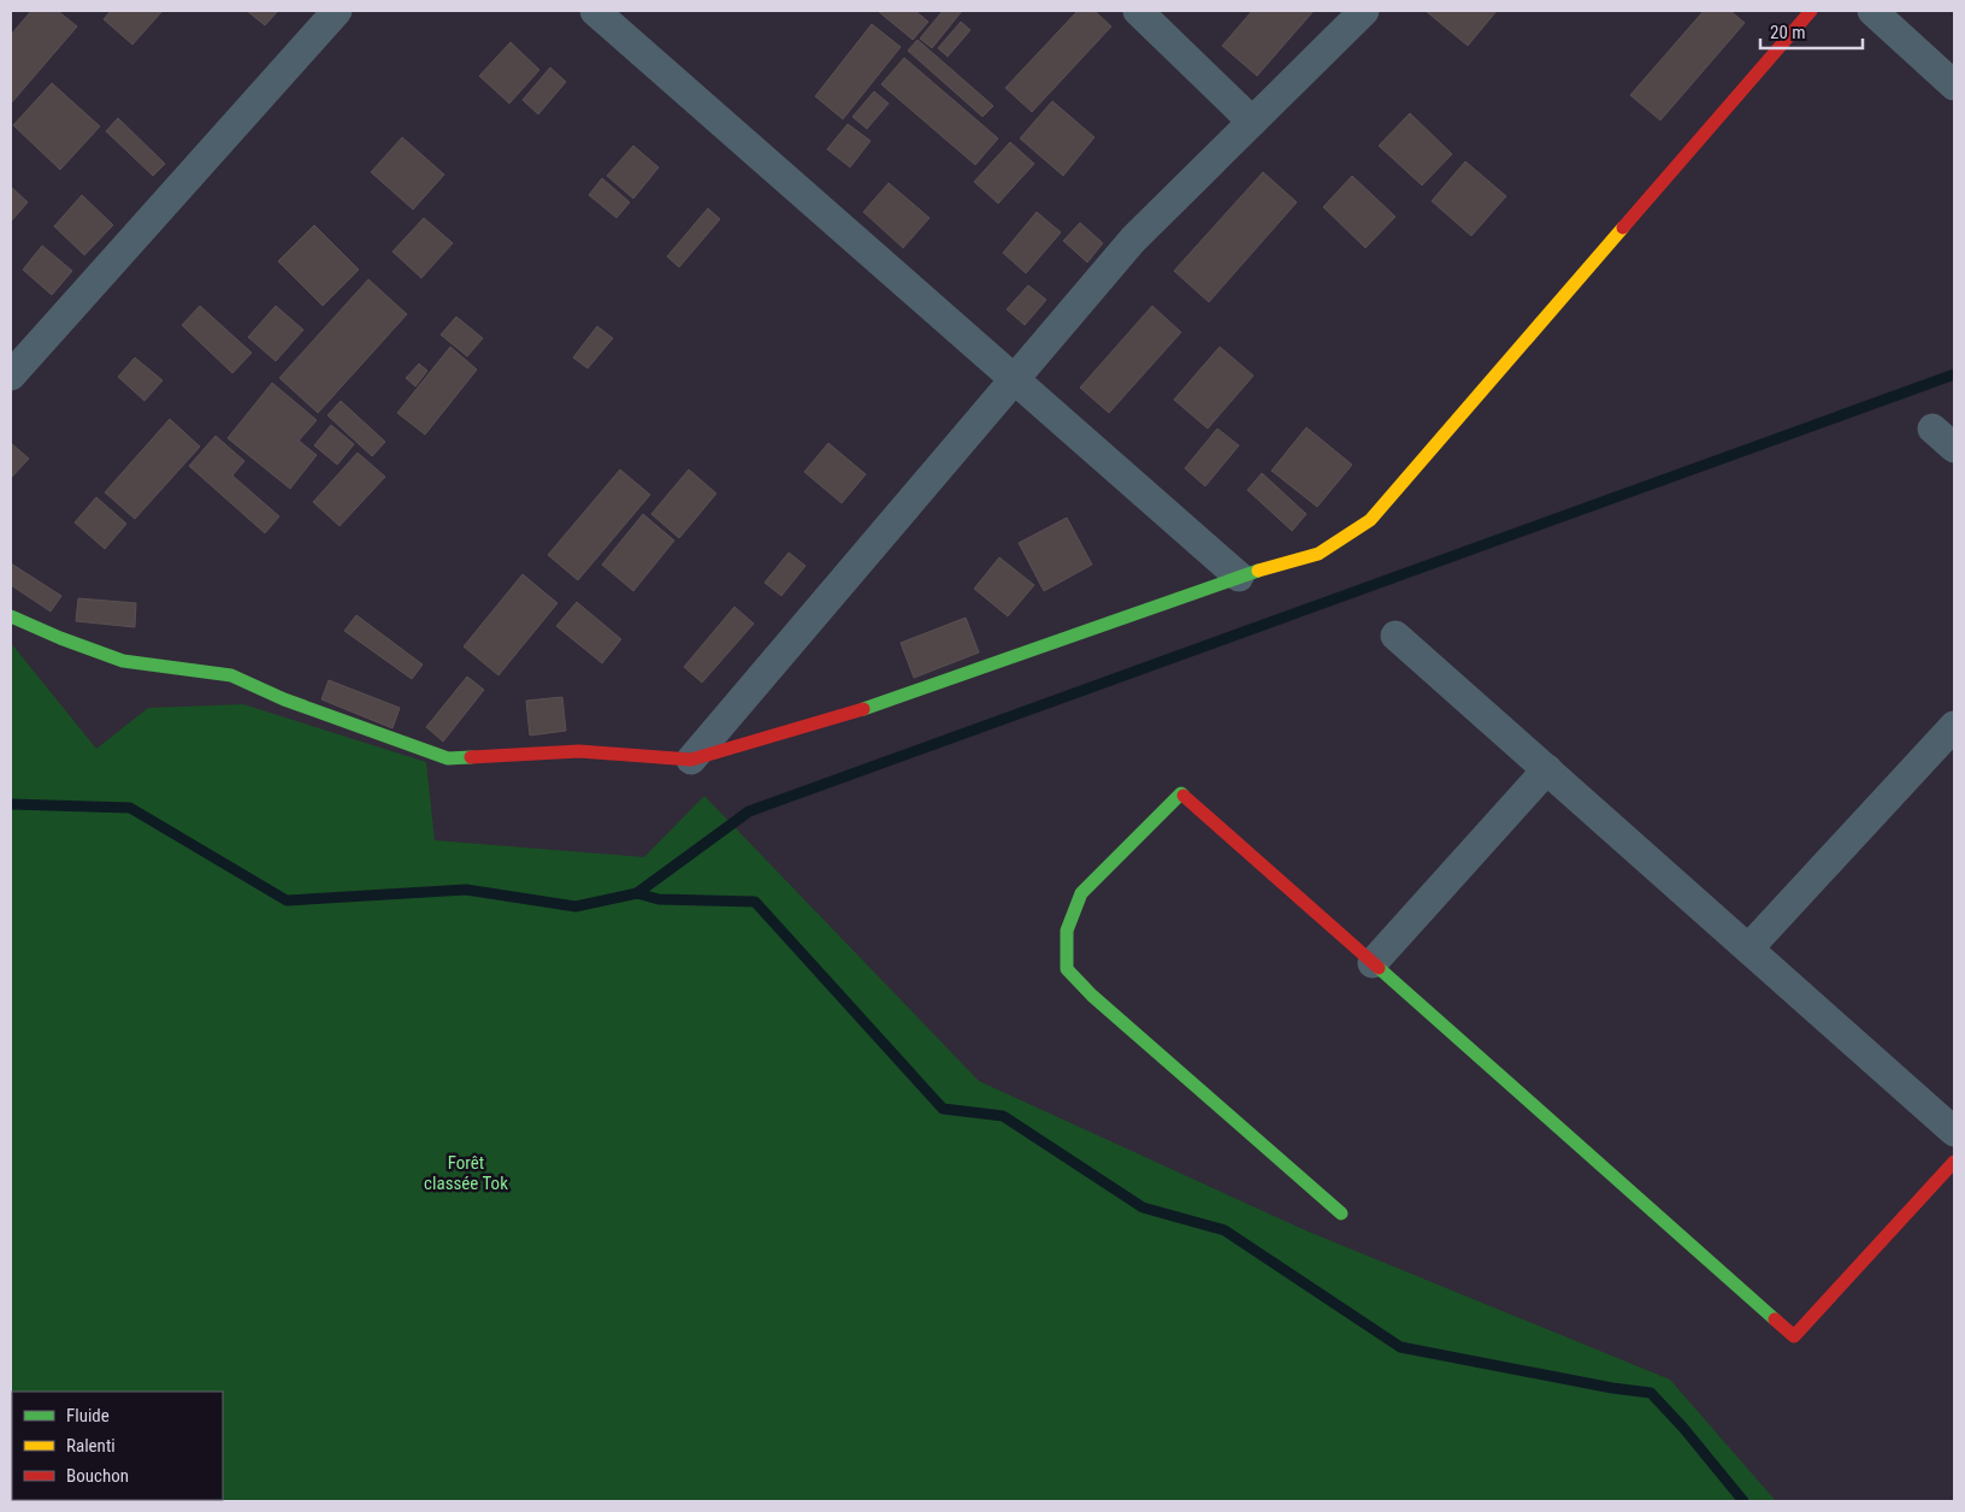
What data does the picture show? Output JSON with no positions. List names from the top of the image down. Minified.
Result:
{"parks":["Forêt classée Tok"],"legend":["Fluide","Ralenti","Bouchon"],"scale_bar":"20 m"}
